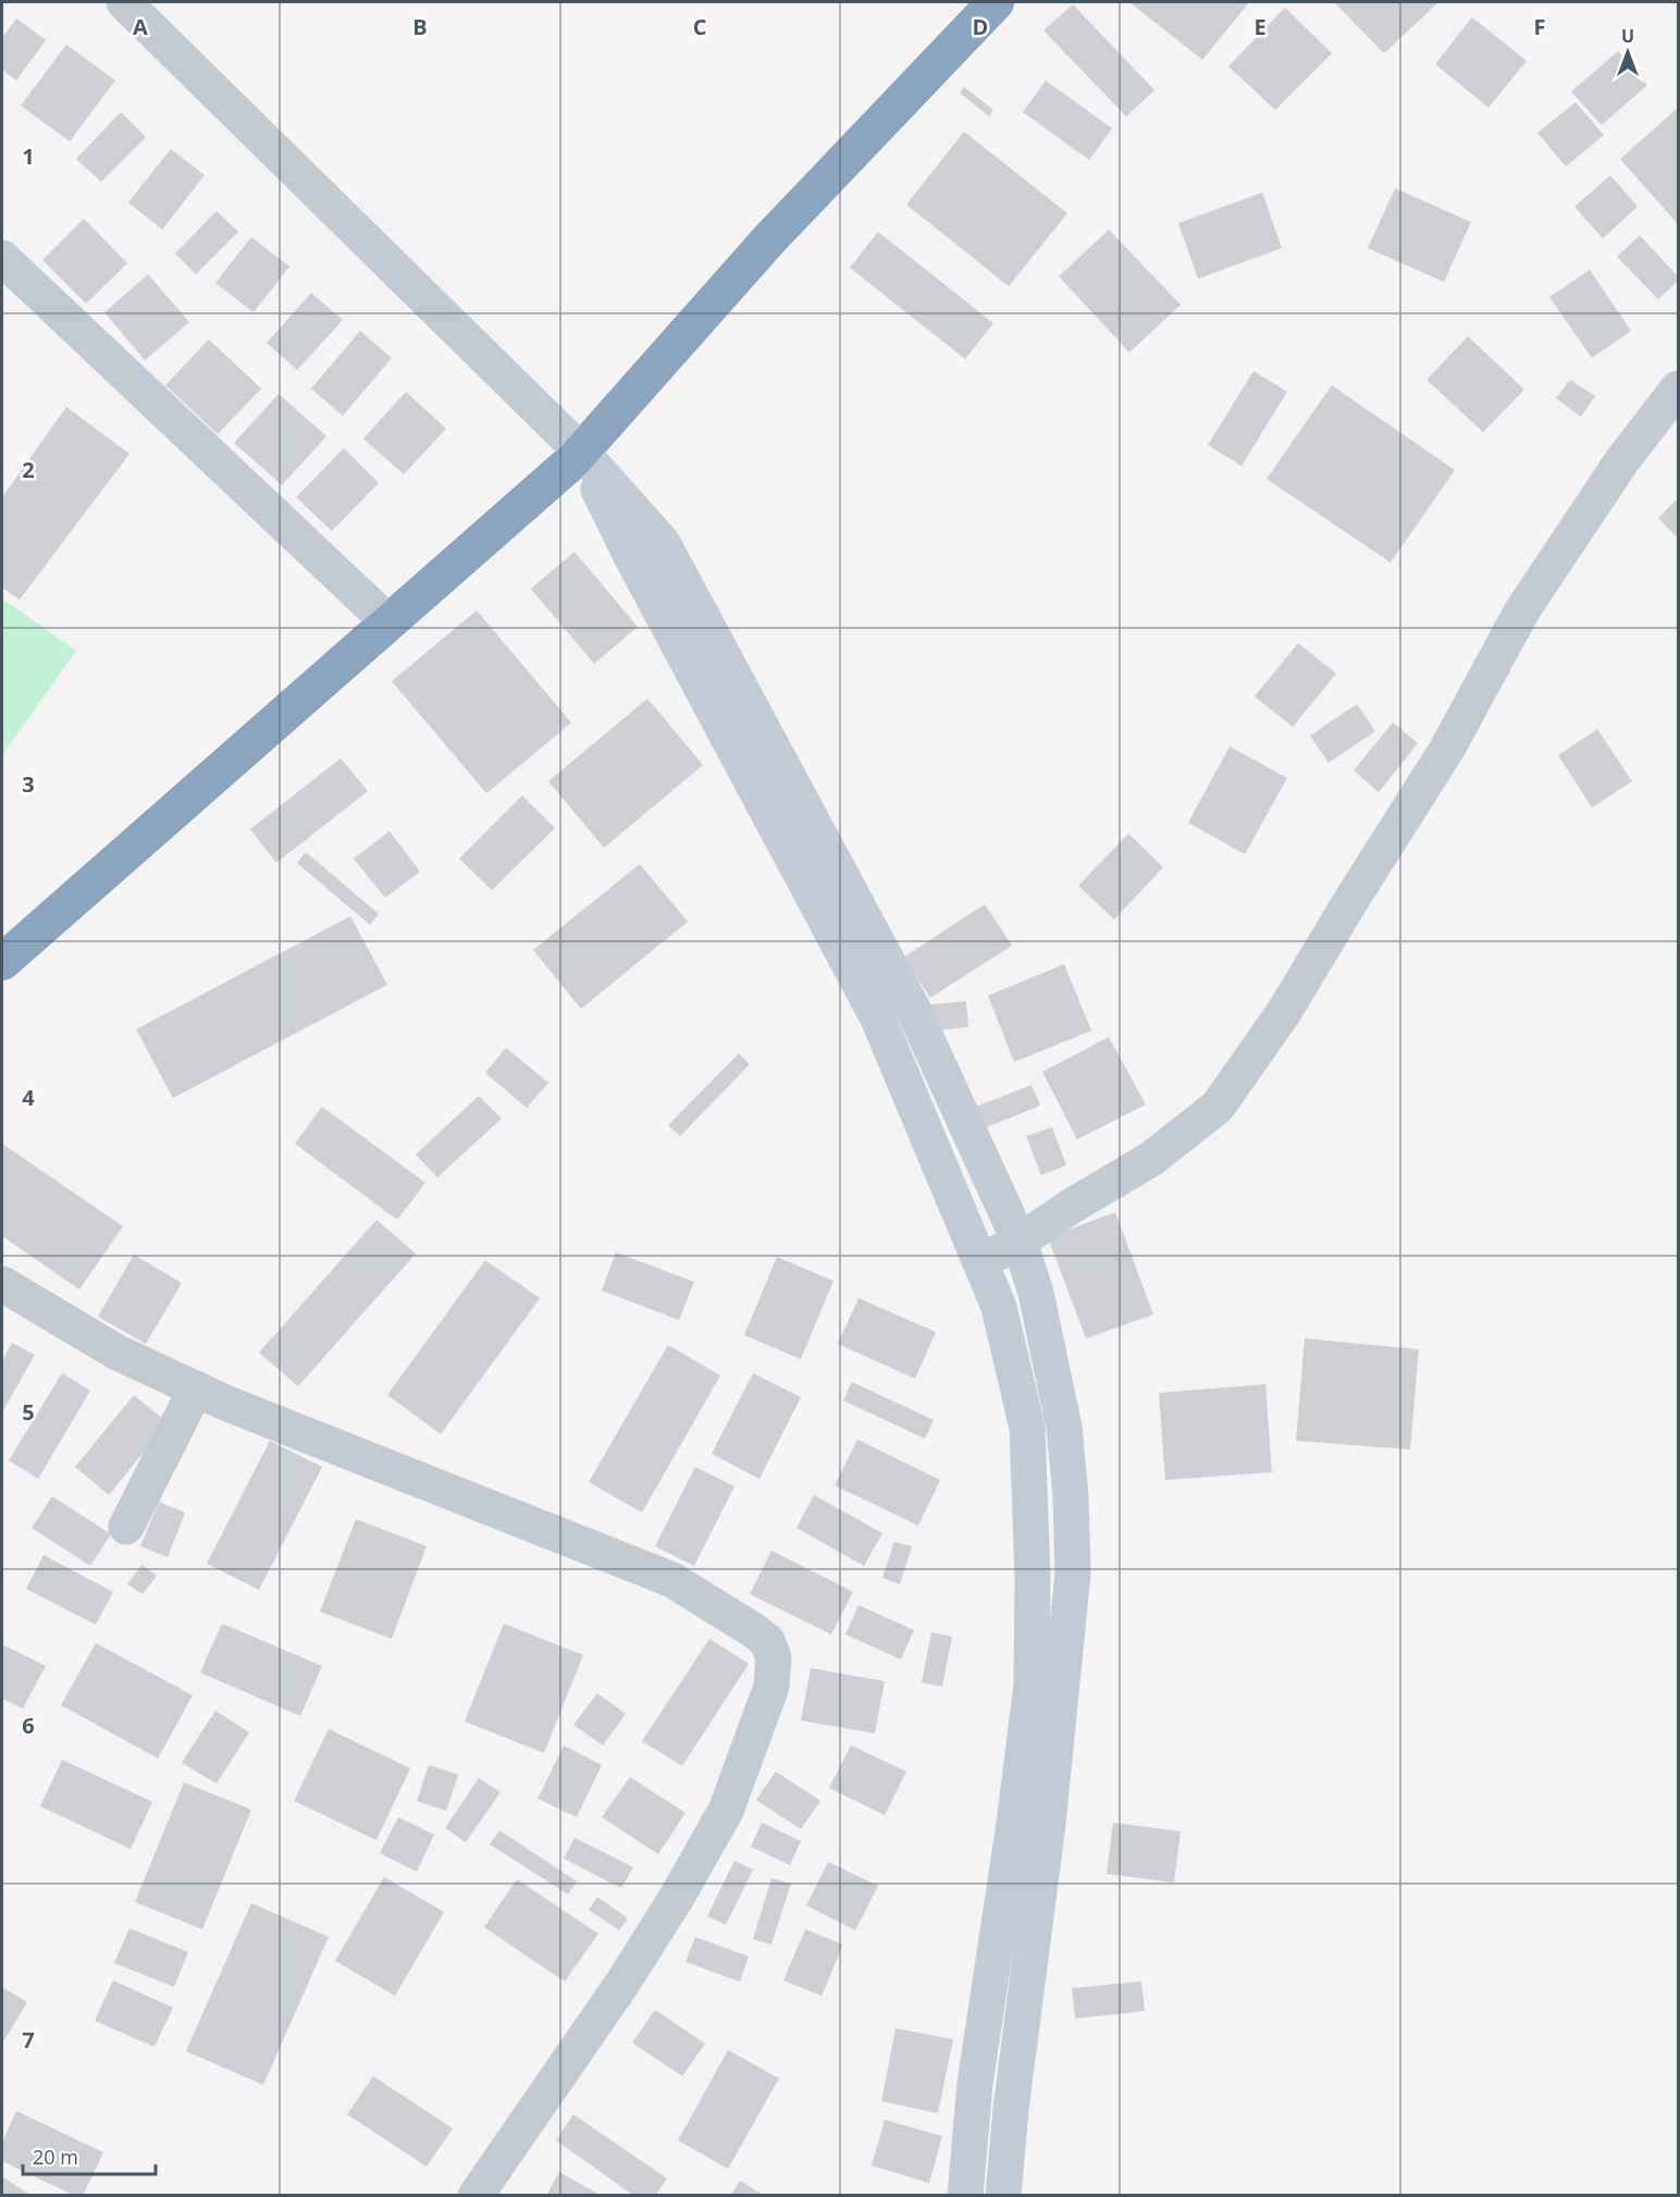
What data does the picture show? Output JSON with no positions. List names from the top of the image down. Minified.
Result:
{"scale_bar":"20 m","north":"top","grid":{"columns":["A","B","C","D","E","F"],"rows":["1","2","3","4","5","6","7"]}}
